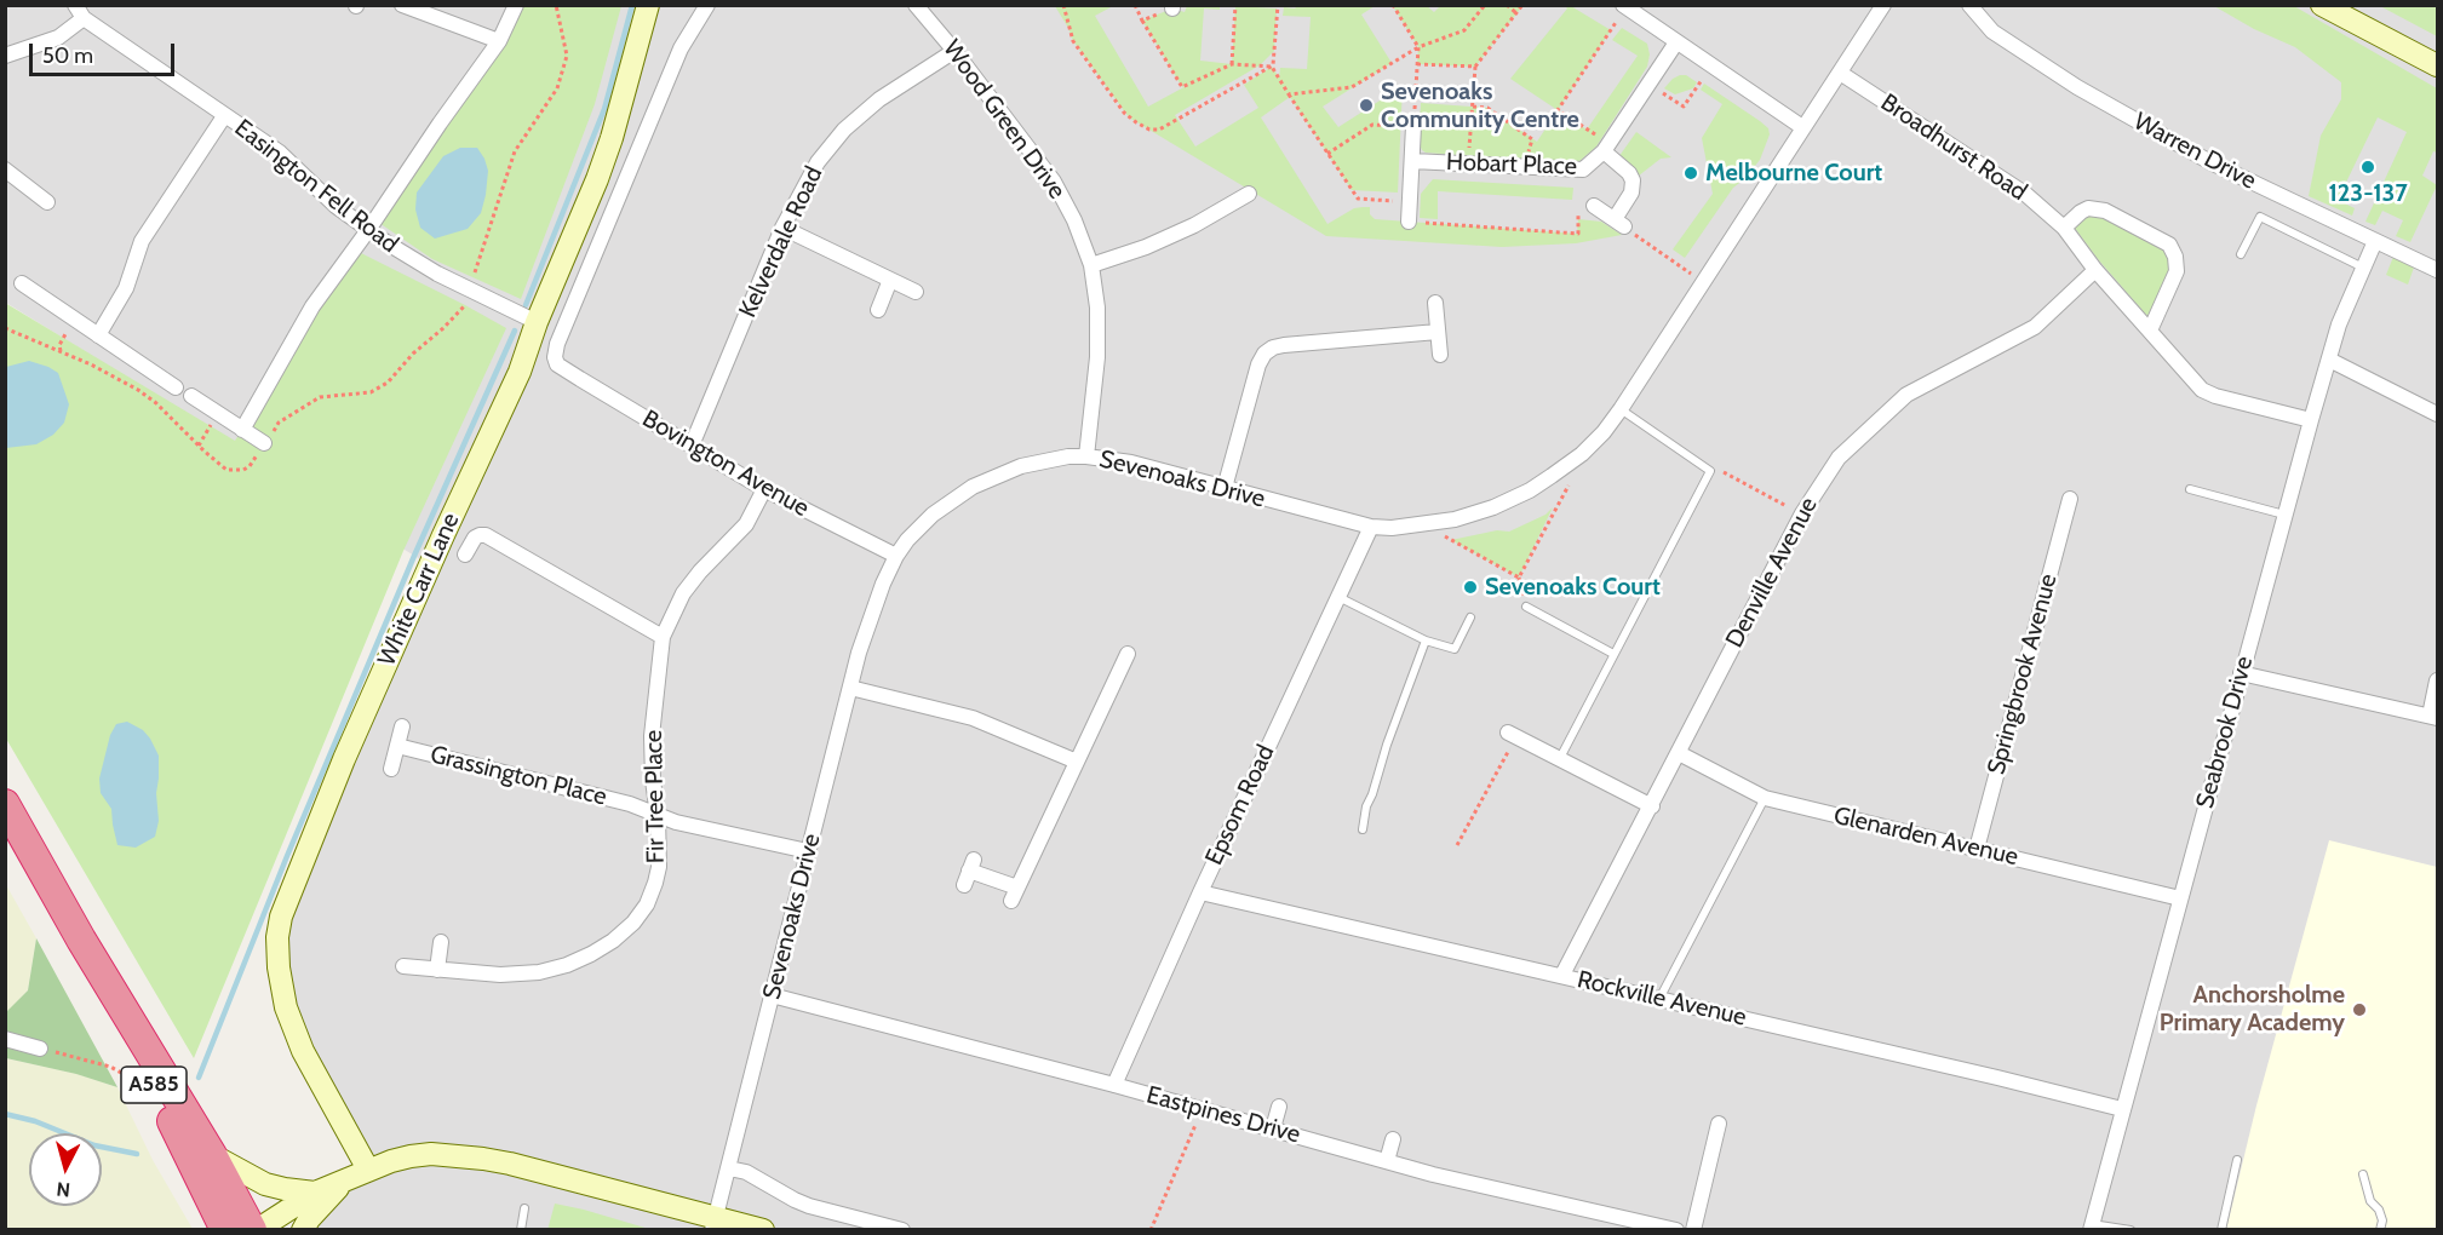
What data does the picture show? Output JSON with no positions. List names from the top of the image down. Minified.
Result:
{"streets":{"highway":["A585"],"street":["Wood Green Drive","Broadhurst Road","Warren Drive","Hobart Place","Easington Fell Road","Kelverdale Road","Bovington Avenue","Sevenoaks Drive","Denville Avenue","White Carr Lane","Springbrook Avenue","Seabrook Drive","Grassington Place","Fir Tree Place","Epsom Road","Glenarden Avenue","Rockville Avenue","Eastpines Drive"]},"crossings":[["Wood Green Drive","Kelverdale Road"],["Wood Green Drive","Sevenoaks Drive"],["Broadhurst Road","Sevenoaks Drive"],["Broadhurst Road","Denville Avenue"],["Broadhurst Road","Seabrook Drive"],["Warren Drive","Seabrook Drive"],["Easington Fell Road","White Carr Lane"],["Kelverdale Road","Bovington Avenue"],["Bovington Avenue","Sevenoaks Drive"],["Bovington Avenue","Fir Tree Place"],["Sevenoaks Drive","Grassington Place"],["Sevenoaks Drive","Epsom Road"],["Sevenoaks Drive","Eastpines Drive"],["Denville Avenue","Glenarden Avenue"],["Denville Avenue","Rockville Avenue"],["Springbrook Avenue","Glenarden Avenue"],["Seabrook Drive","Glenarden Avenue"],["Seabrook Drive","Rockville Avenue"],["Grassington Place","Fir Tree Place"],["Epsom Road","Rockville Avenue"],["Epsom Road","Eastpines Drive"]],"places":["Sevenoaks Community Centre","123-137","Melbourne Court","Sevenoaks Court","Anchorsholme Primary Academy"],"scale_bar":"50 m","north":"bottom"}
